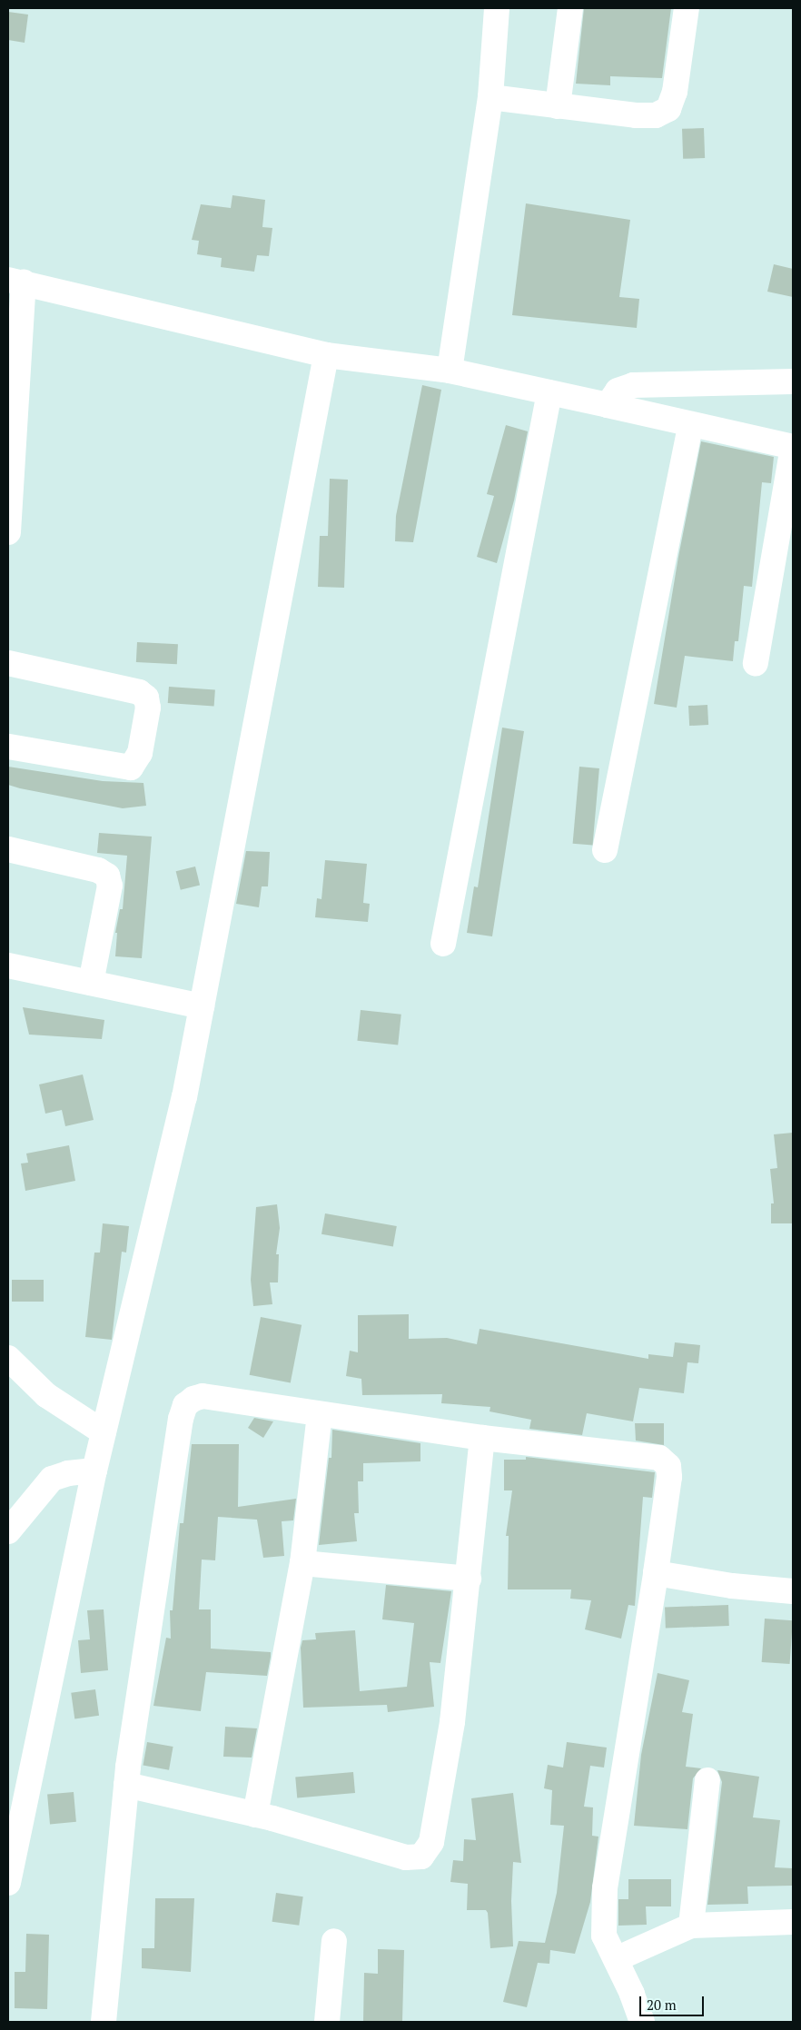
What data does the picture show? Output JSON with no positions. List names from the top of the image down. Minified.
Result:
{"scale_bar":"20 m"}
